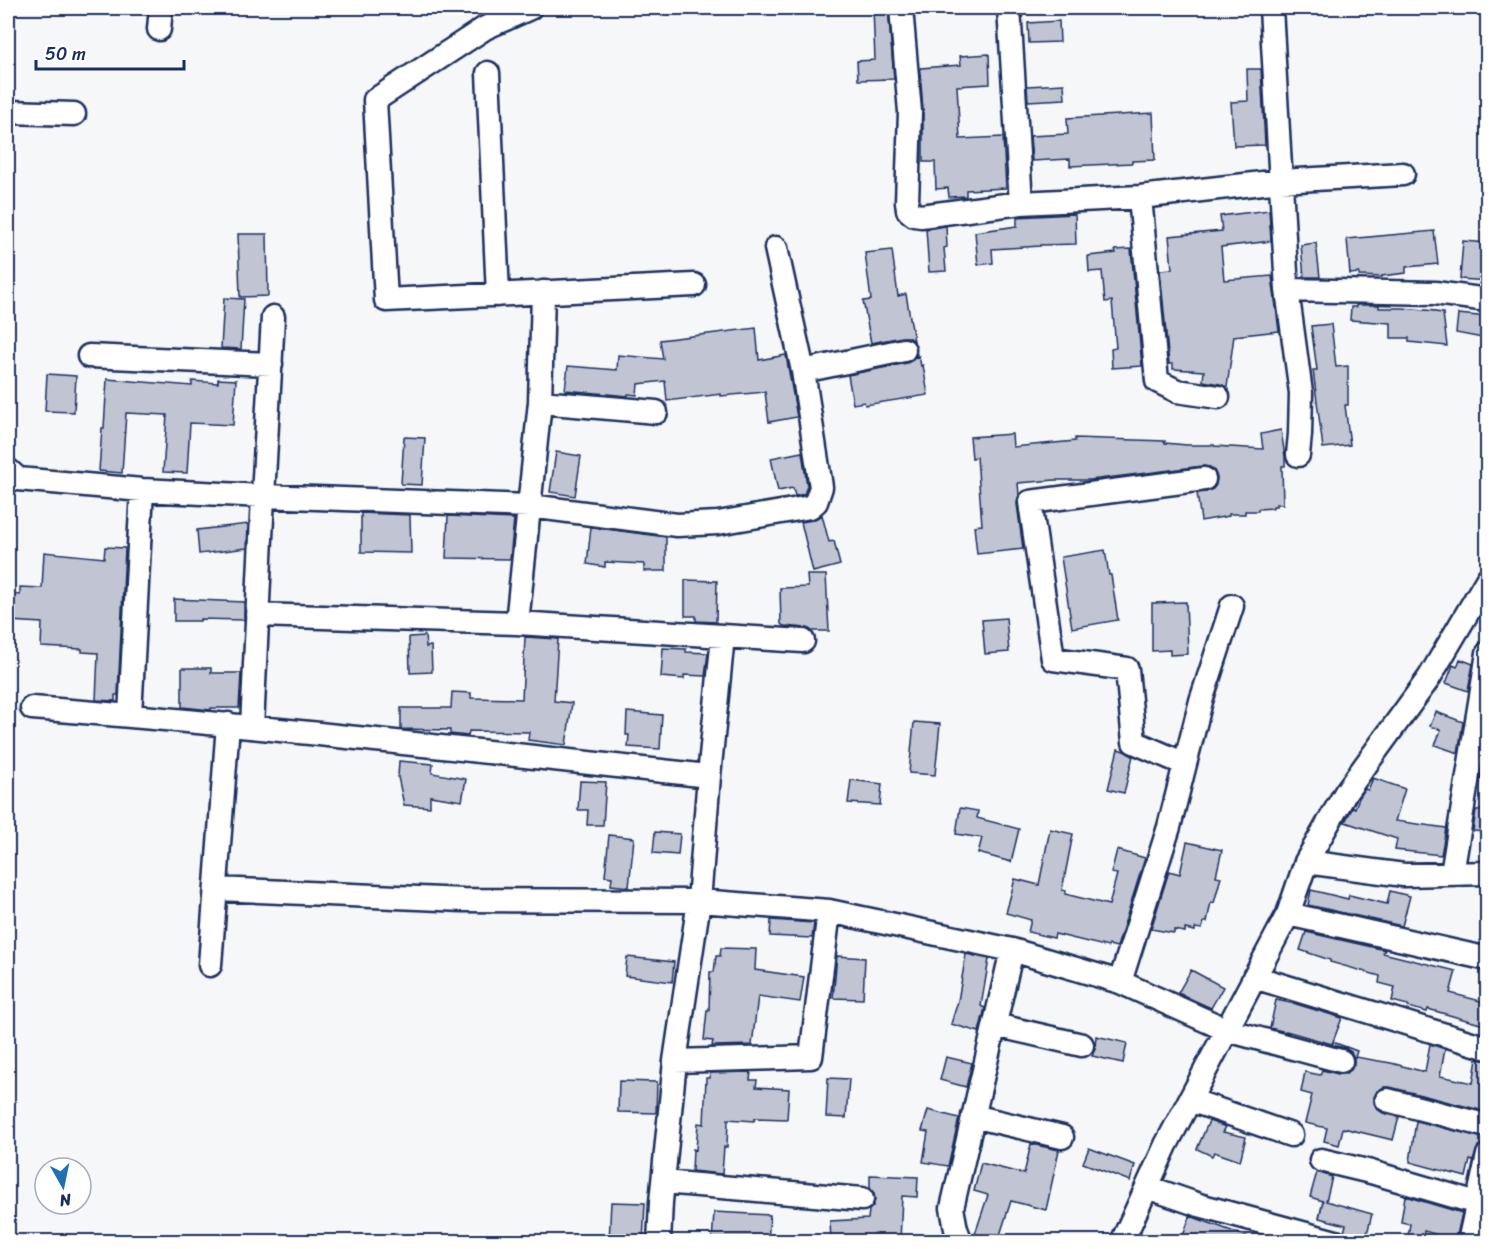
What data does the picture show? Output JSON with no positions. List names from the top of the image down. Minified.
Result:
{"scale_bar":"50 m","north":"bottom"}
